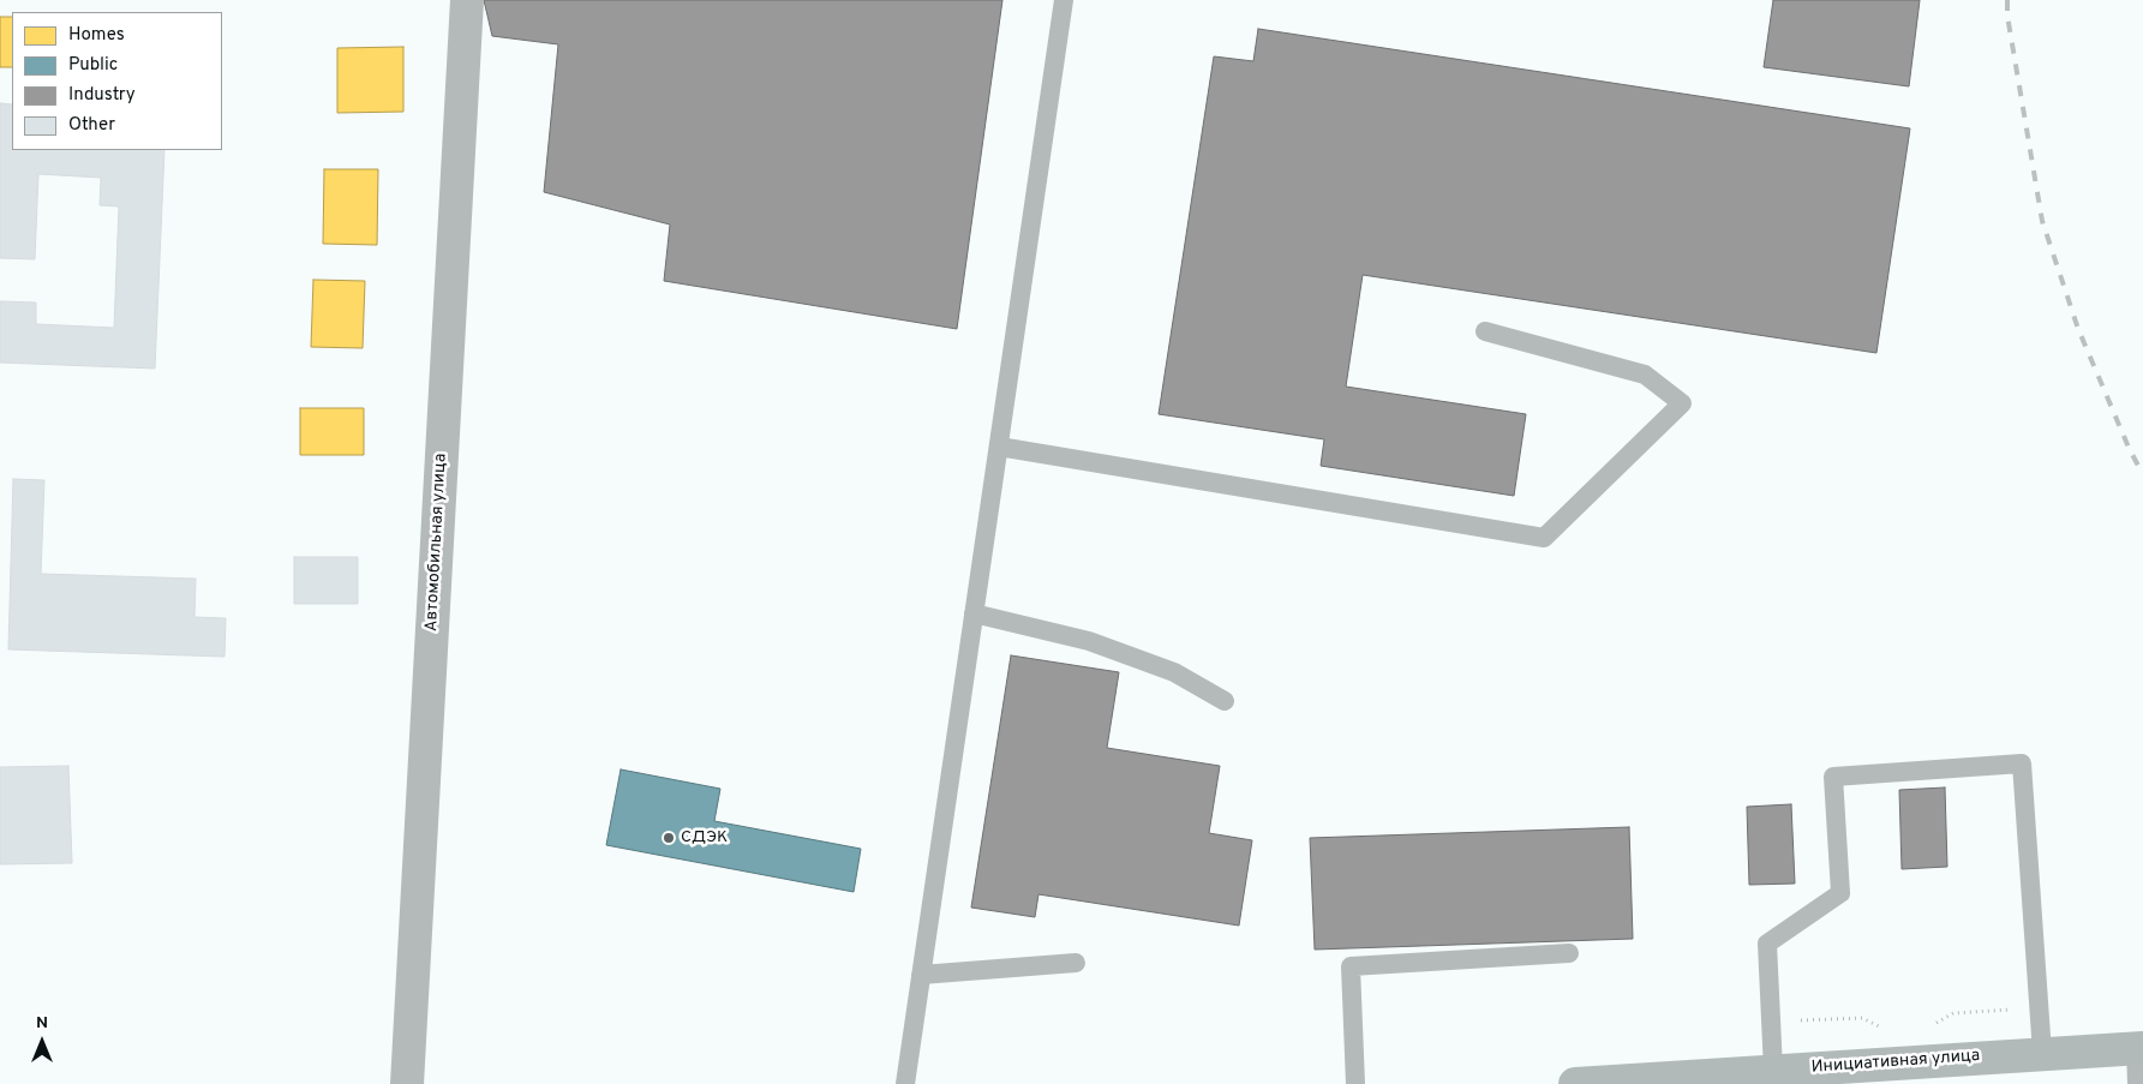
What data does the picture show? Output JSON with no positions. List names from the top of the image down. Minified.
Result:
{"streets":{"main road":["Инициативная улица"],"street":["Автомобильная улица"]},"places":["СДЭК"],"legend":["Homes","Public","Industry","Other"],"north":"top"}
